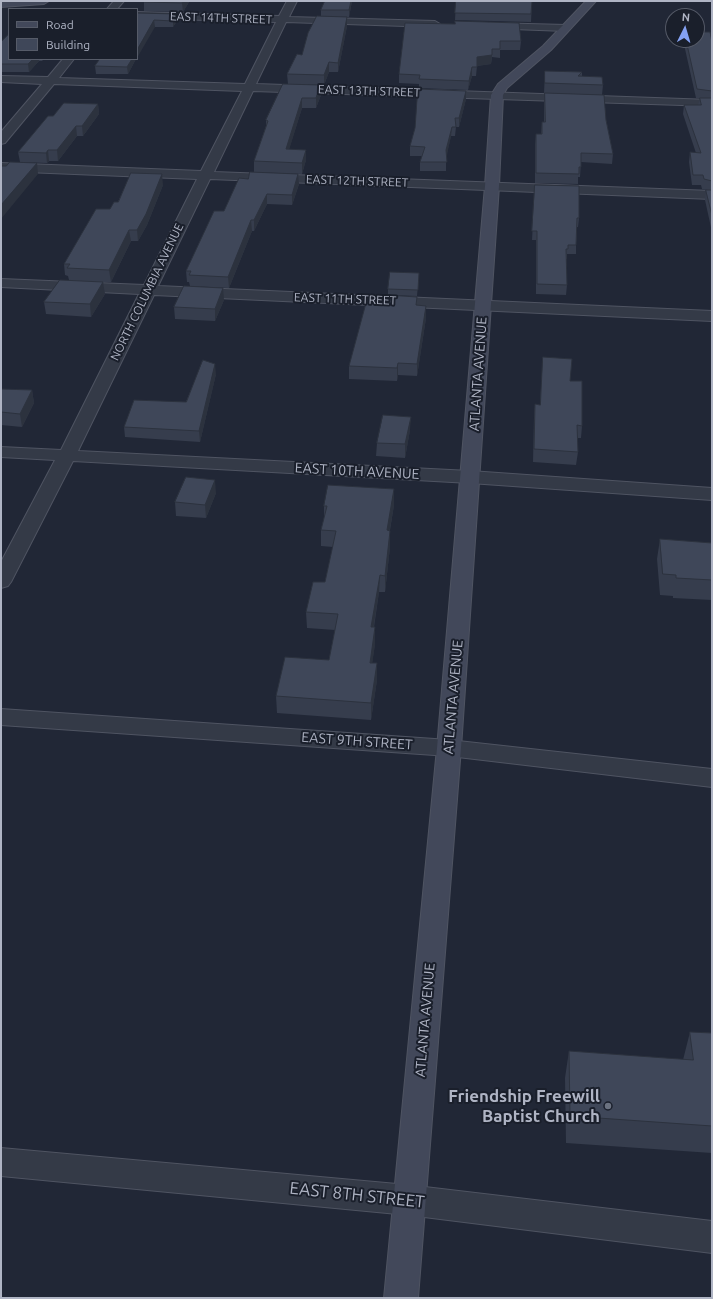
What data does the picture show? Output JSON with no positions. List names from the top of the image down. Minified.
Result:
{"streets":{"street":["EAST 14TH STREET","EAST 13TH STREET","EAST 12TH STREET","NORTH COLUMBIA AVENUE","EAST 11TH STREET","ATLANTA AVENUE","EAST 10TH AVENUE","EAST 9TH STREET","EAST 8TH STREET"]},"crossings":[["EAST 14TH STREET","NORTH COLUMBIA AVENUE"],["EAST 13TH STREET","NORTH COLUMBIA AVENUE"],["EAST 13TH STREET","ATLANTA AVENUE"],["EAST 12TH STREET","NORTH COLUMBIA AVENUE"],["EAST 12TH STREET","ATLANTA AVENUE"],["NORTH COLUMBIA AVENUE","EAST 11TH STREET"],["NORTH COLUMBIA AVENUE","EAST 10TH AVENUE"],["EAST 11TH STREET","ATLANTA AVENUE"],["ATLANTA AVENUE","EAST 10TH AVENUE"],["ATLANTA AVENUE","EAST 9TH STREET"],["ATLANTA AVENUE","EAST 8TH STREET"]],"places":["Friendship Freewill Baptist Church"],"legend":["Road","Building"],"north":"top"}
